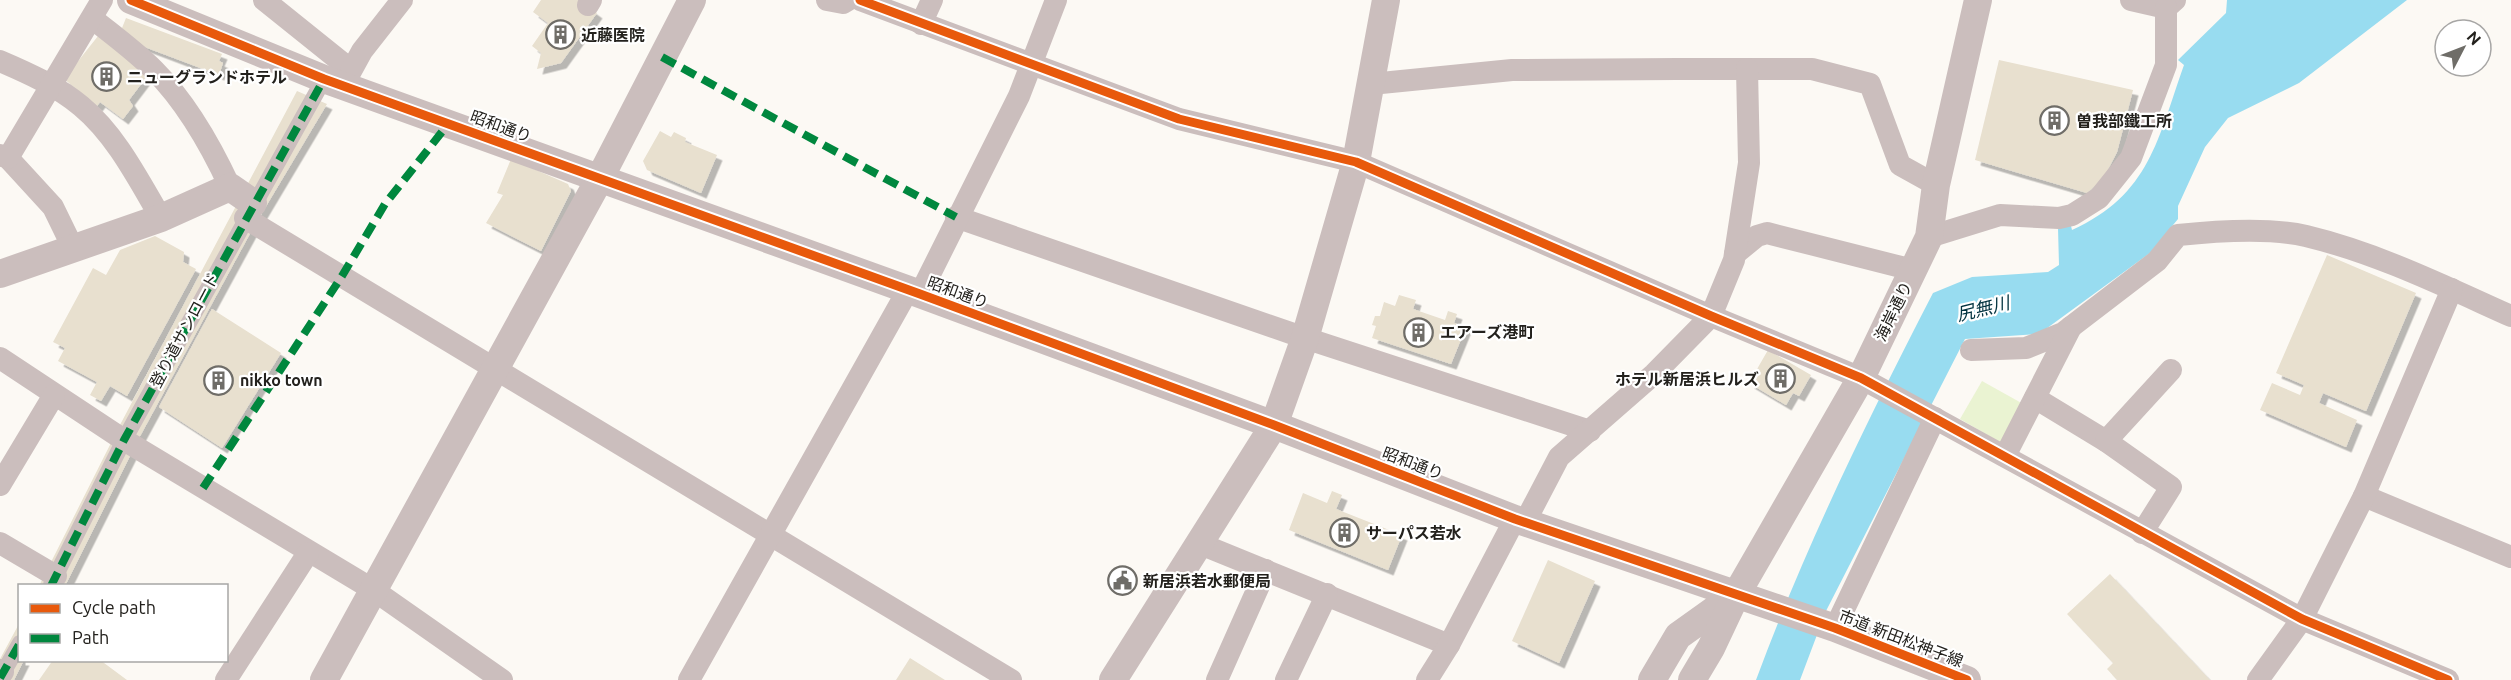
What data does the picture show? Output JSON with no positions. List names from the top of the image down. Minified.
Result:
{"streets":{"street":["昭和通り","海岸通り","登り道サンロード","市道 新田松神子線"]},"crossings":[["昭和通り","海岸通り"],["昭和通り","登り道サンロード"],["昭和通り","市道 新田松神子線"]],"water":["尻無川"],"places":{"building":["近藤医院","ニューグランドホテル","曽我部鐵工所","エアーズ港町","ホテル新居浜ヒルズ","nikko town","サーパス若水"],"public building":["新居浜若水郵便局"]},"legend":["Cycle path","Path"],"north":"top right"}
